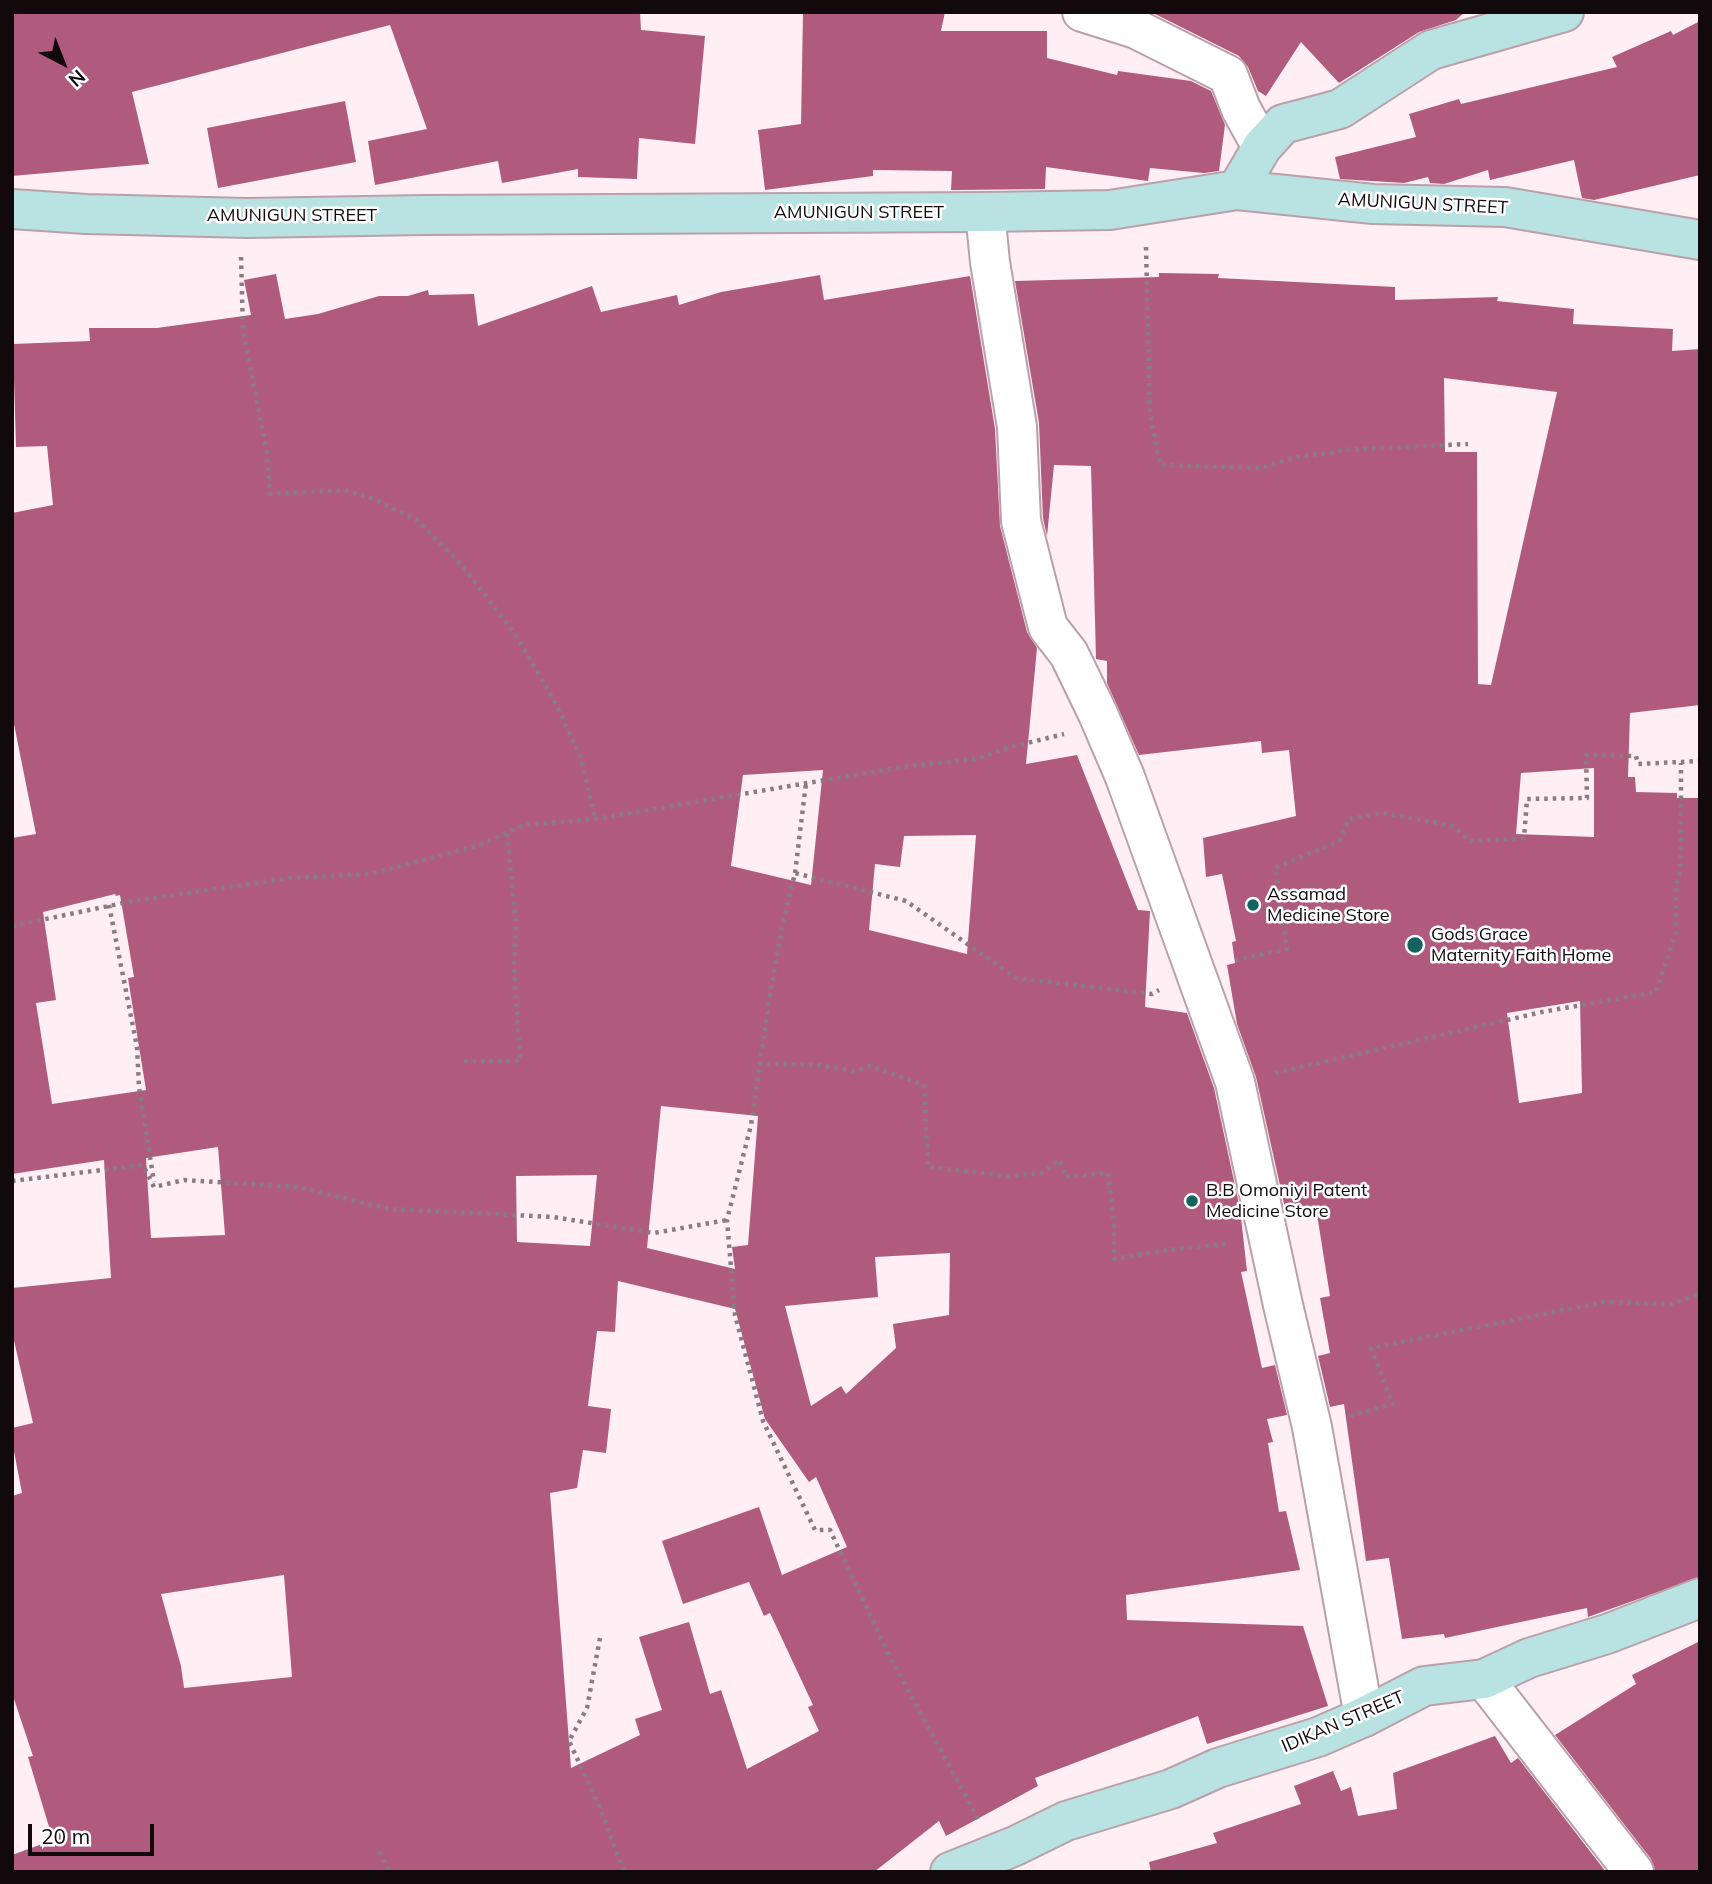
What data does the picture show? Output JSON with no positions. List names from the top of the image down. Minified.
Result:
{"streets":{"main road":["AMUNIGUN STREET","IDIKAN STREET"]},"places":["Assamad Medicine Store","Gods Grace Maternity Faith Home","B.B Omoniyi Patent Medicine Store"],"scale_bar":"20 m","north":"bottom right"}
